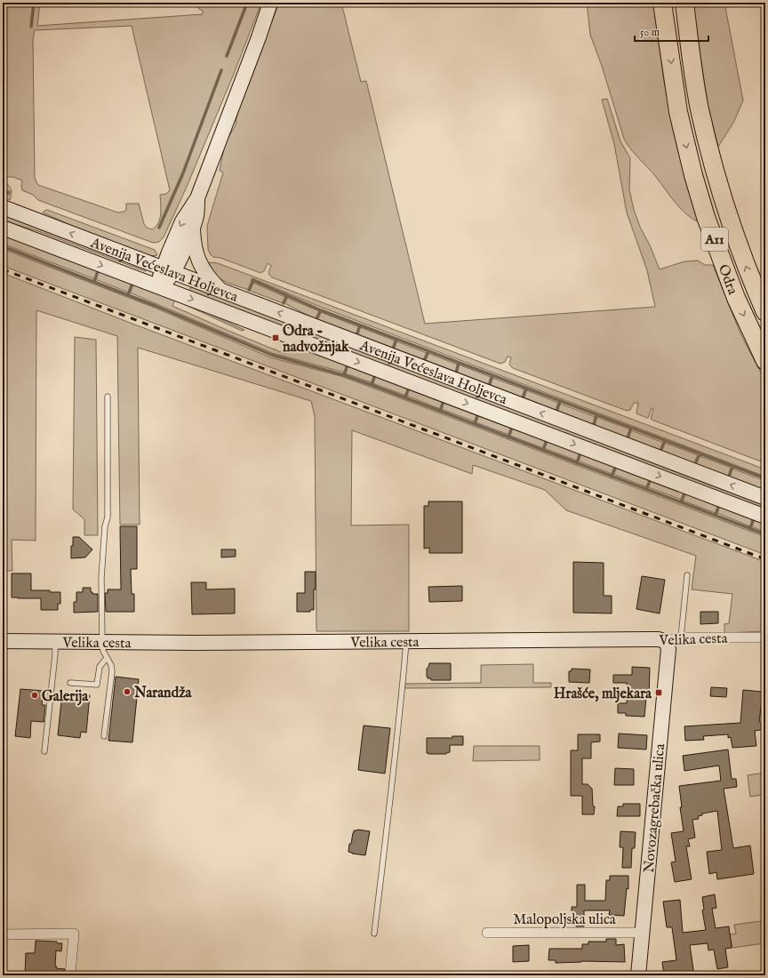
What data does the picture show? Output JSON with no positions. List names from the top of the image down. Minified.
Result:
{"streets":{"highway":["A11","Odra"],"main road":["Avenija Većeslava Holjevca","Velika cesta","Novozagrebačka ulica"],"street":["Malopoljska ulica"]},"crossings":[["Velika cesta","Novozagrebačka ulica"],["Novozagrebačka ulica","Malopoljska ulica"]],"places":{"transit":["Odra - nadvožnjak","Hrašće, mljekara"],"other":["Narandža","Galerija"]},"scale_bar":"50 m"}
